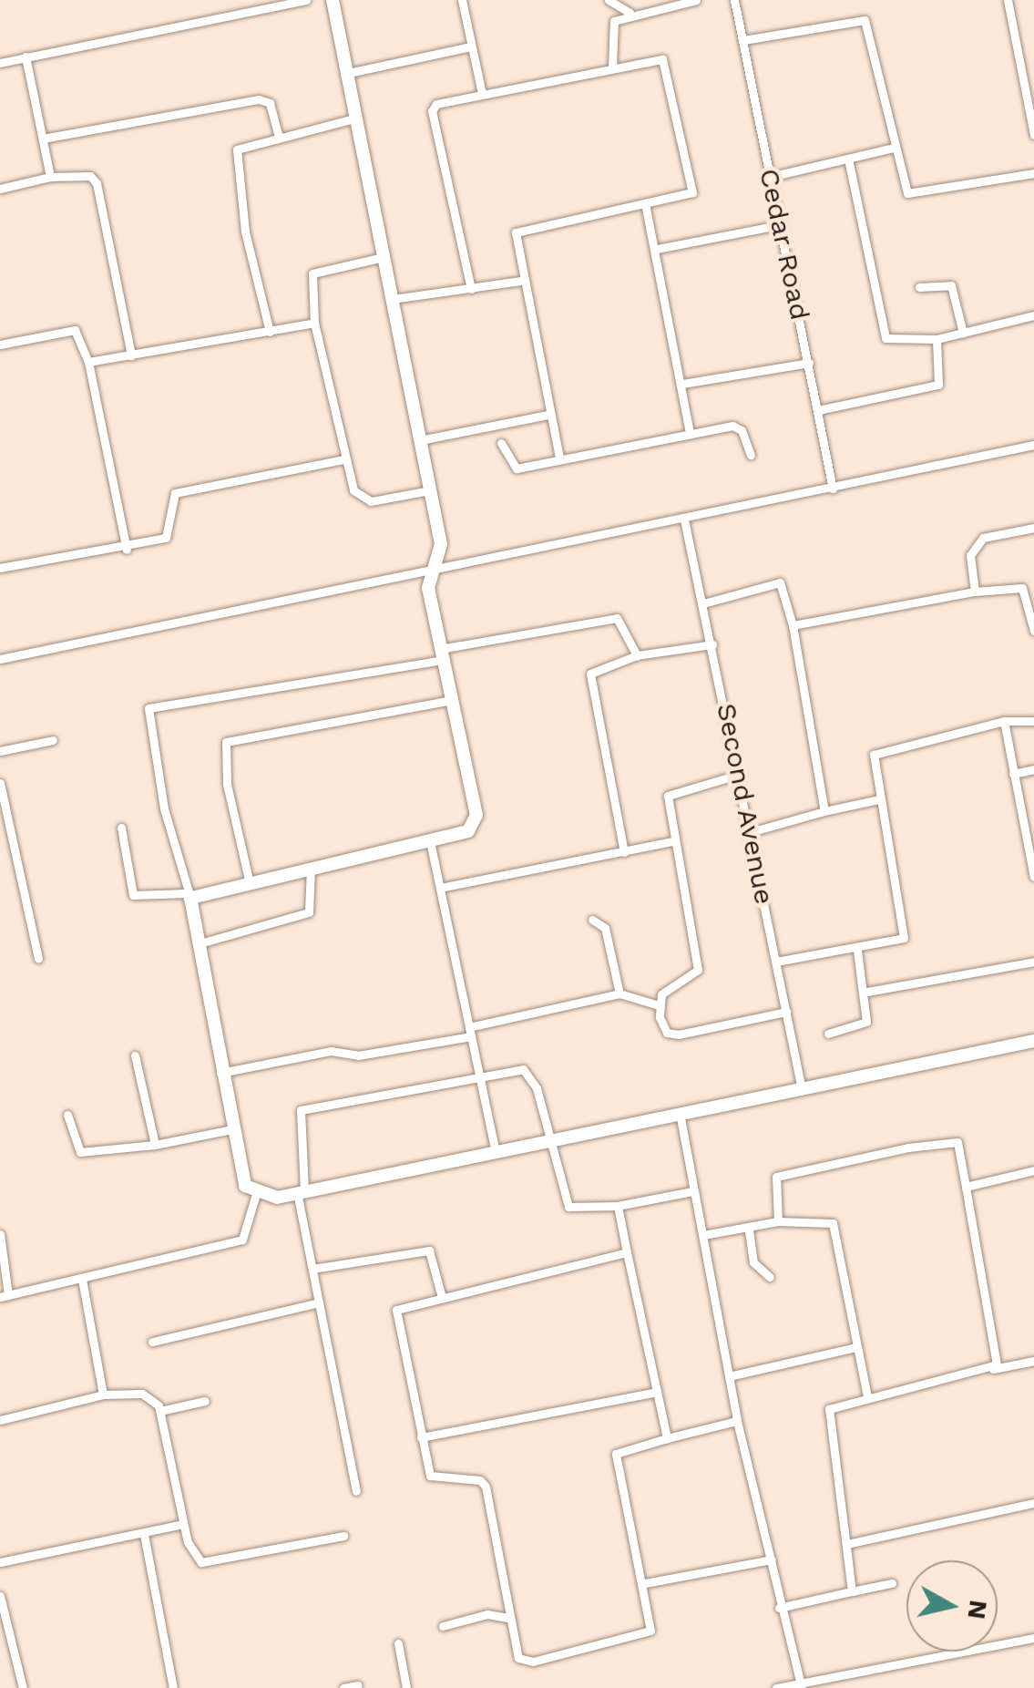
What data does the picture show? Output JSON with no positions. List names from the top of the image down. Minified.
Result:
{"streets":{"street":["Cedar Road","Second Avenue"]},"north":"right"}
